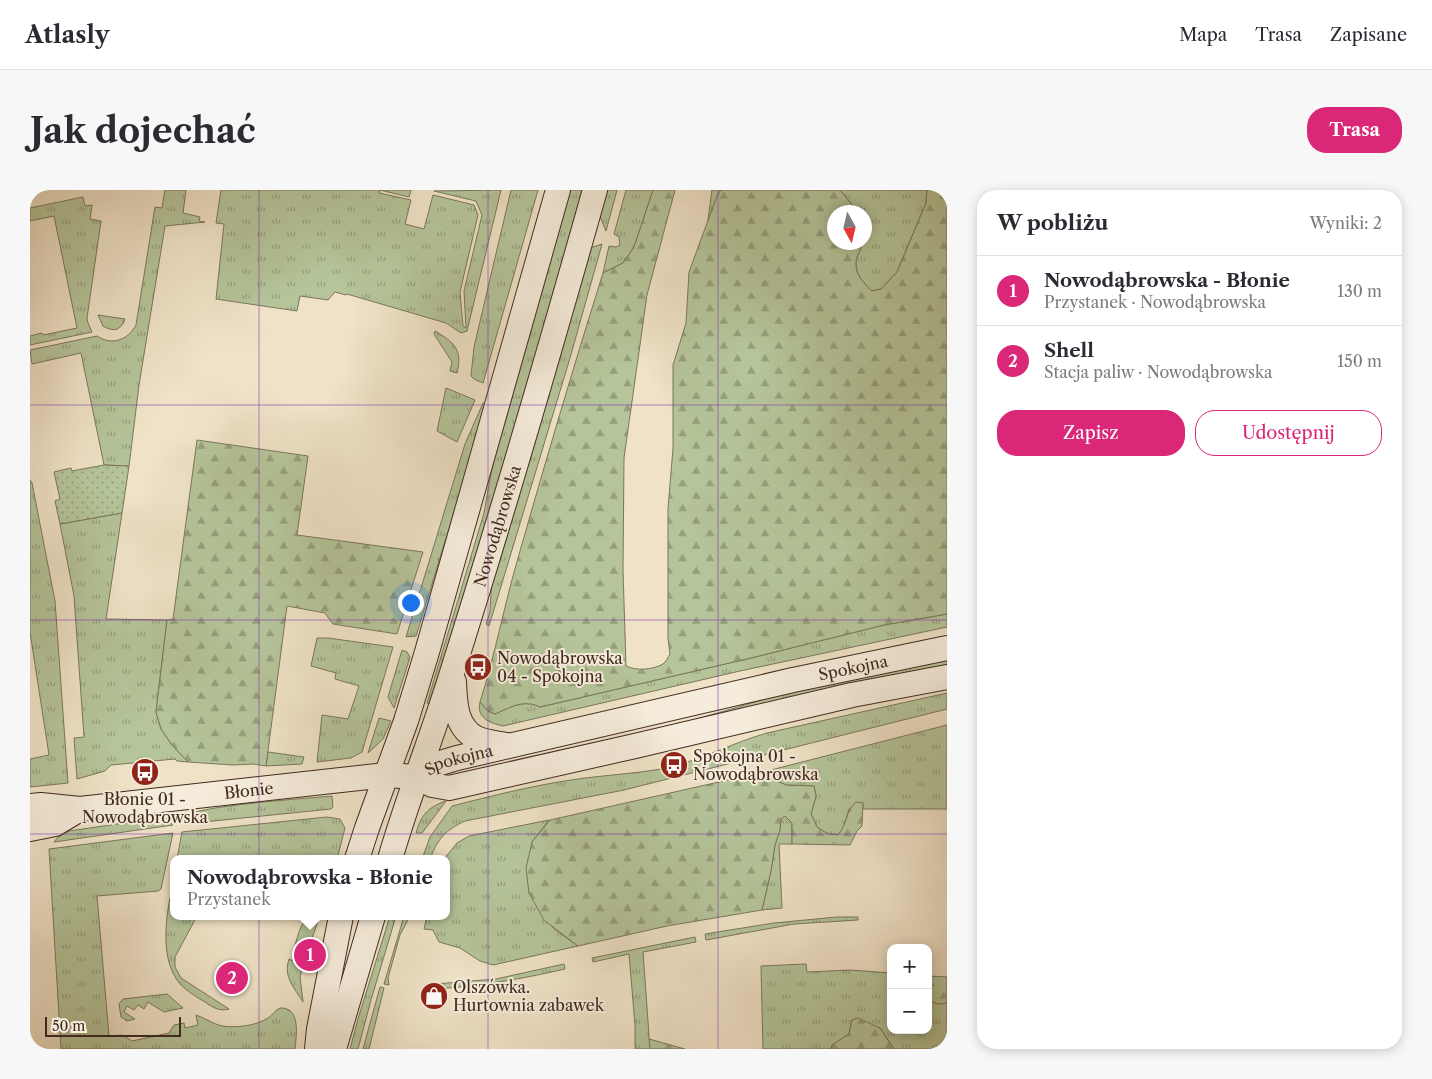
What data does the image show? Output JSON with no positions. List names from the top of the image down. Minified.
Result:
{"streets":{"street":["Nowodąbrowska","Spokojna","Błonie"]},"crossings":[["Nowodąbrowska","Spokojna"],["Nowodąbrowska","Błonie"],["Spokojna","Błonie"]],"places":{"bus stop":["Nowodąbrowska 04 - Spokojna","Spokojna 01 - Nowodąbrowska","Błonie 01 - Nowodąbrowska"],"shop":["Olszówka. Hurtownia zabawek"]},"scale_bar":"50 m","north":"bottom","page":{"header":"Atlasly","nav":["Mapa","Trasa","Zapisane"],"buttons":["Trasa",["Zapisz","Udostępnij"]],"title":"Jak dojechać","heading":["W pobliżu","Wyniki: 2"],"list":[{"mark":"1","name":"Nowodąbrowska - Błonie","note":"Przystanek · Nowodąbrowska","value":"130 m"},{"mark":"2","name":"Shell","note":"Stacja paliw · Nowodąbrowska","value":"150 m"}],"popup":["Nowodąbrowska - Błonie","Przystanek"],"pins":["1","2"],"map_buttons":["+","−"],"scale":"50 m"}}
